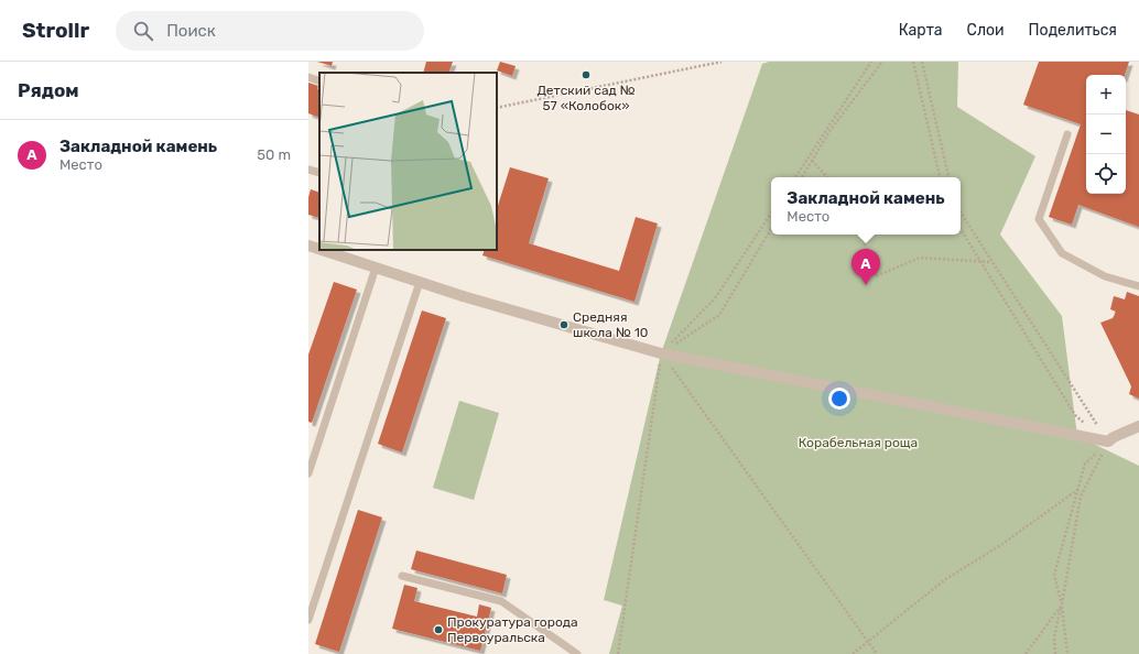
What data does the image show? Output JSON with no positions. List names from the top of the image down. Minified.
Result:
{"parks":["Корабельная роща"],"places":["Детский сад № 57 «Колобок»","Средняя школа № 10","Прокуратура города Первоуральска"],"page":{"header":"Strollr","search":"Поиск","nav":["Карта","Слои","Поделиться"],"heading":"Рядом","map_buttons":["+","−"],"list":[{"mark":"A","name":"Закладной камень","note":"Место","value":"50 m"}],"popup":["Закладной камень","Место"],"pins":"A"}}
